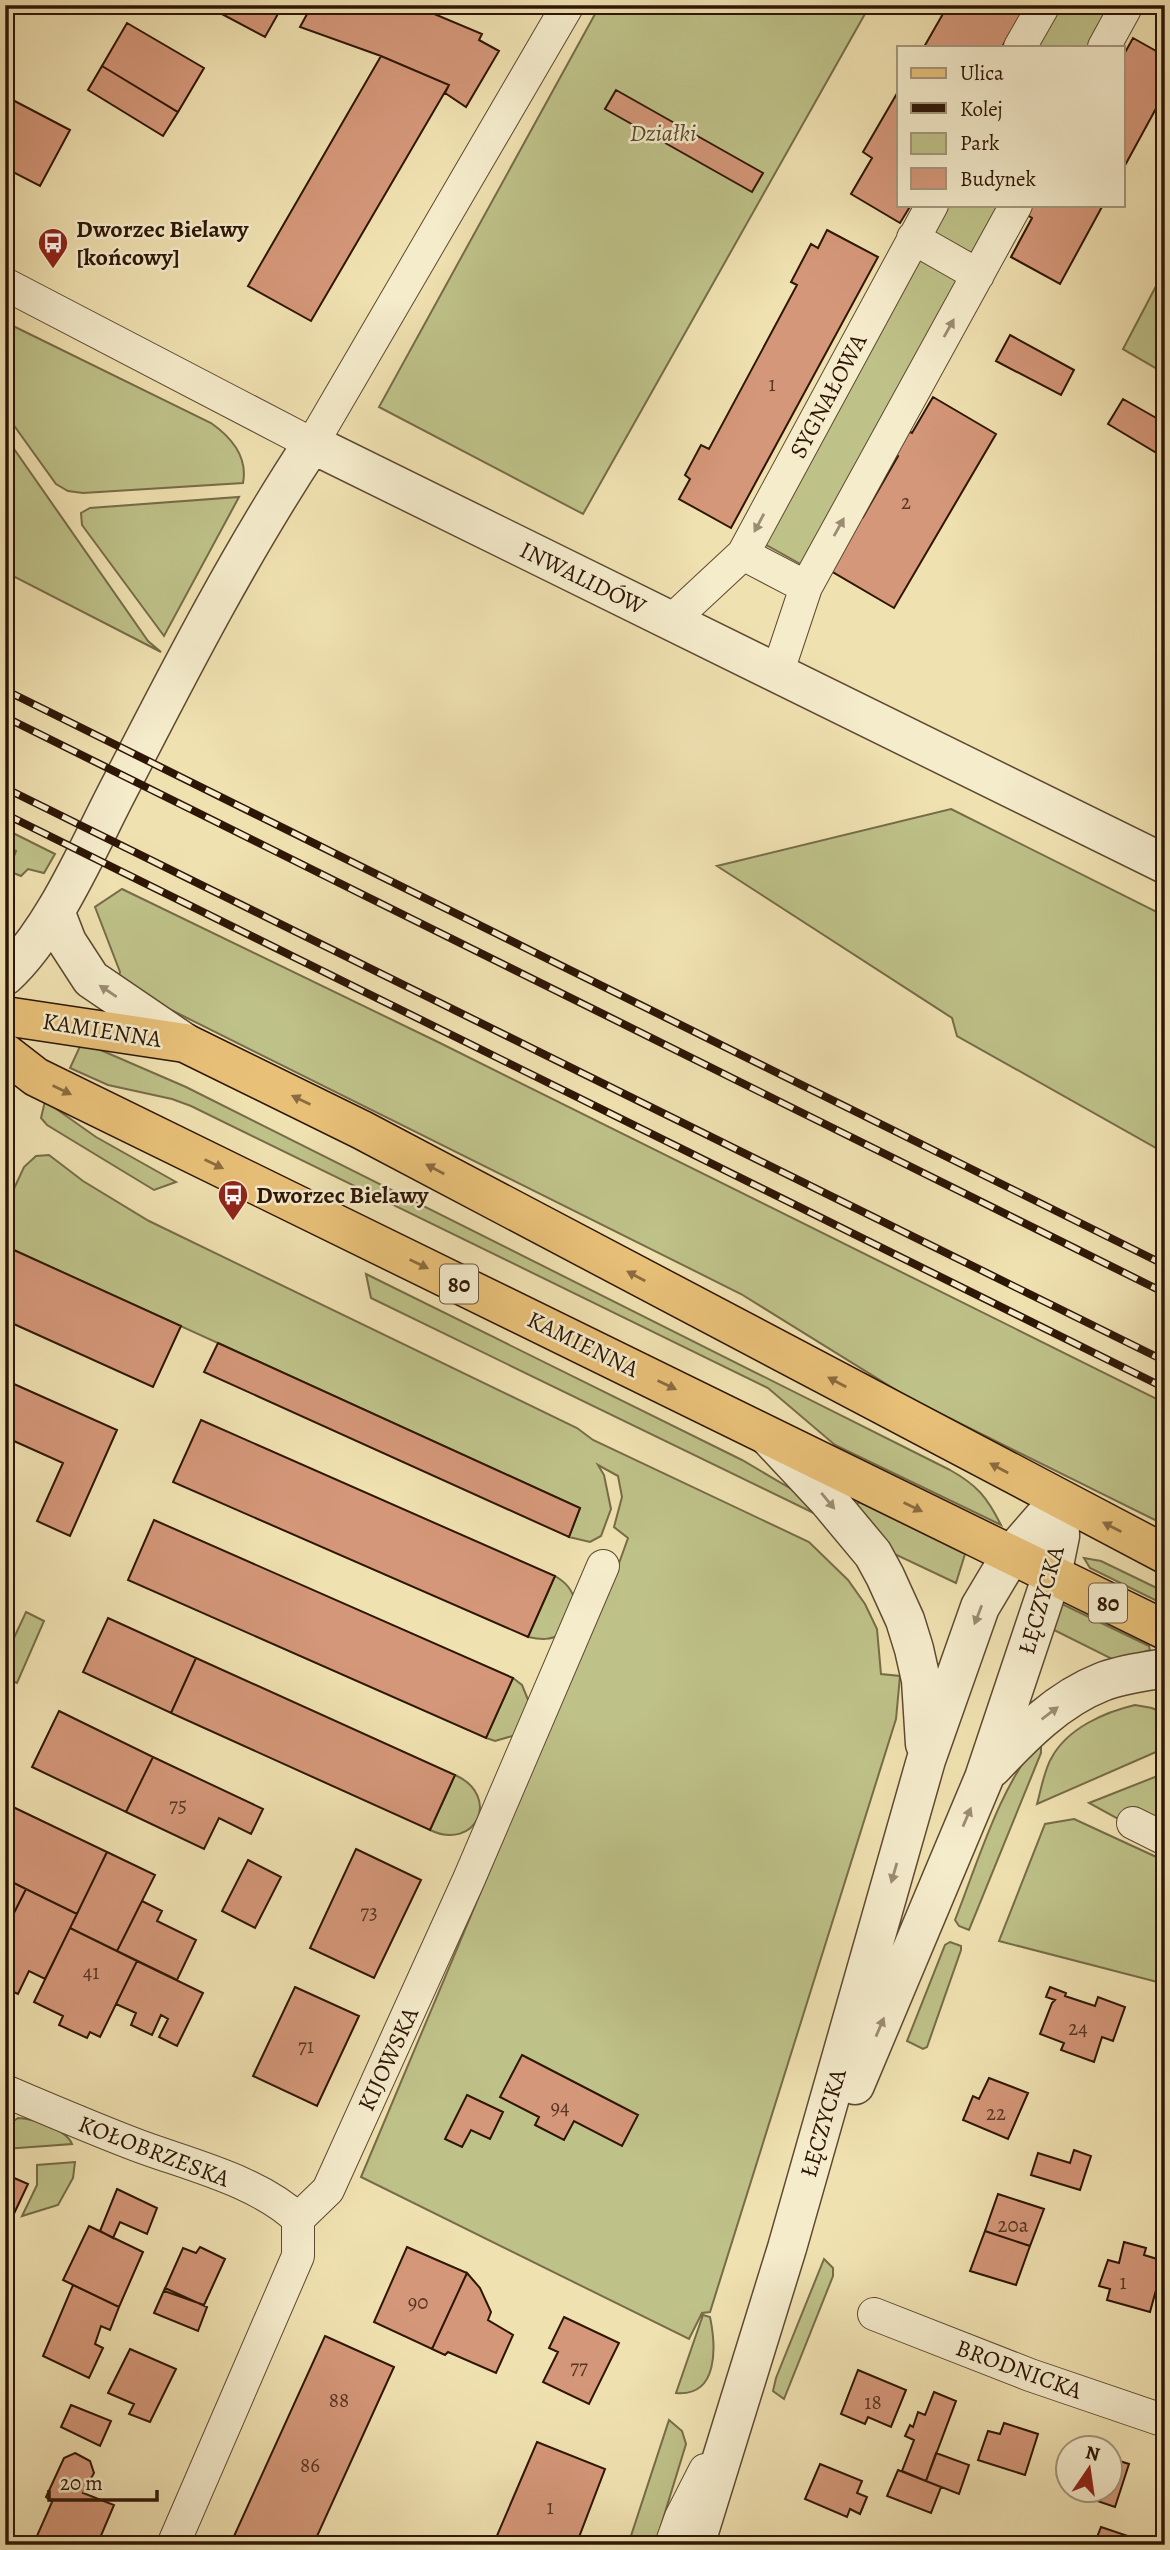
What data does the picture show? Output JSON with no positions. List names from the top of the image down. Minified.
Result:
{"streets":{"main road":["KAMIENNA","80"],"street":["SYGNAŁOWA","INWALIDÓW","ŁĘCZYCKA","KIJOWSKA","KOŁOBRZESKA","BRODNICKA"]},"crossings":[["SYGNAŁOWA","INWALIDÓW"],["KAMIENNA","ŁĘCZYCKA"],["KIJOWSKA","KOŁOBRZESKA"]],"parks":["Działki"],"places":{"bus stop":["Dworzec Bielawy [końcowy]","Dworzec Bielawy"]},"house_numbers":["1","2","75","73","41","24","71","94","22","20a","1","90","77","88","18","86","1"],"legend":["Ulica","Kolej","Park","Budynek"],"scale_bar":"20 m","north":"top"}
